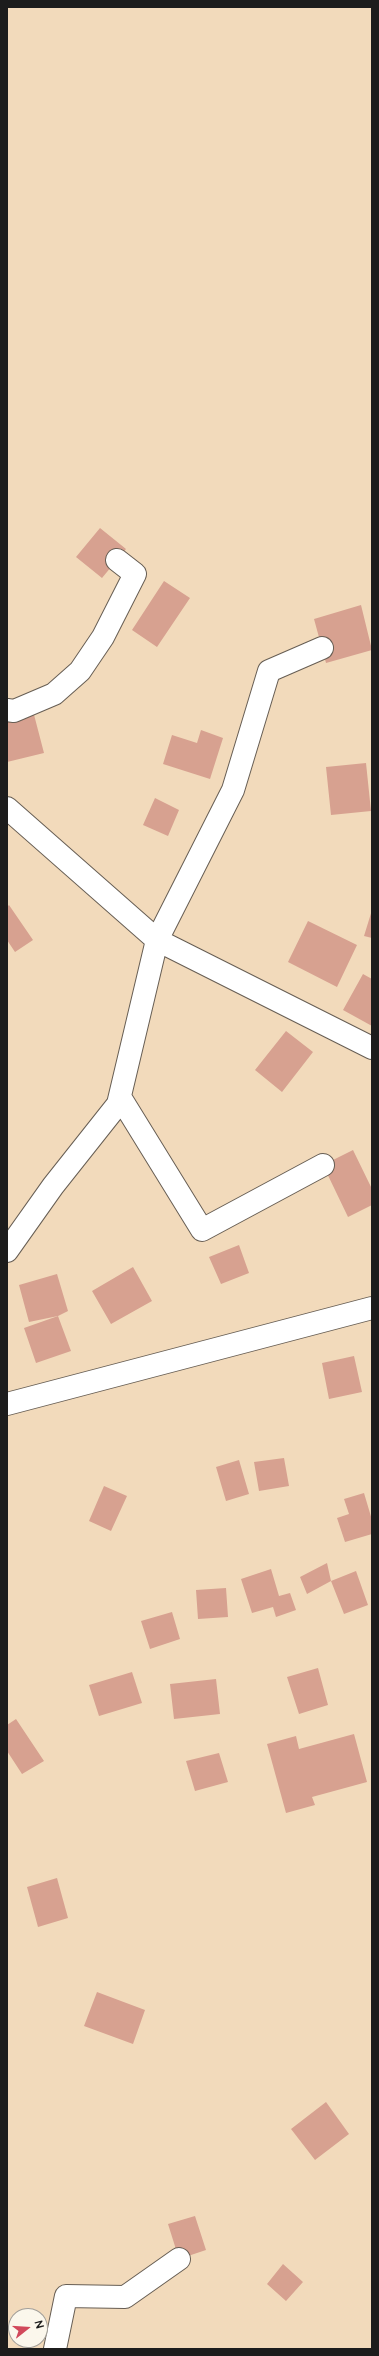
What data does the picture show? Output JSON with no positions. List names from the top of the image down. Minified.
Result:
{"north":"right"}
